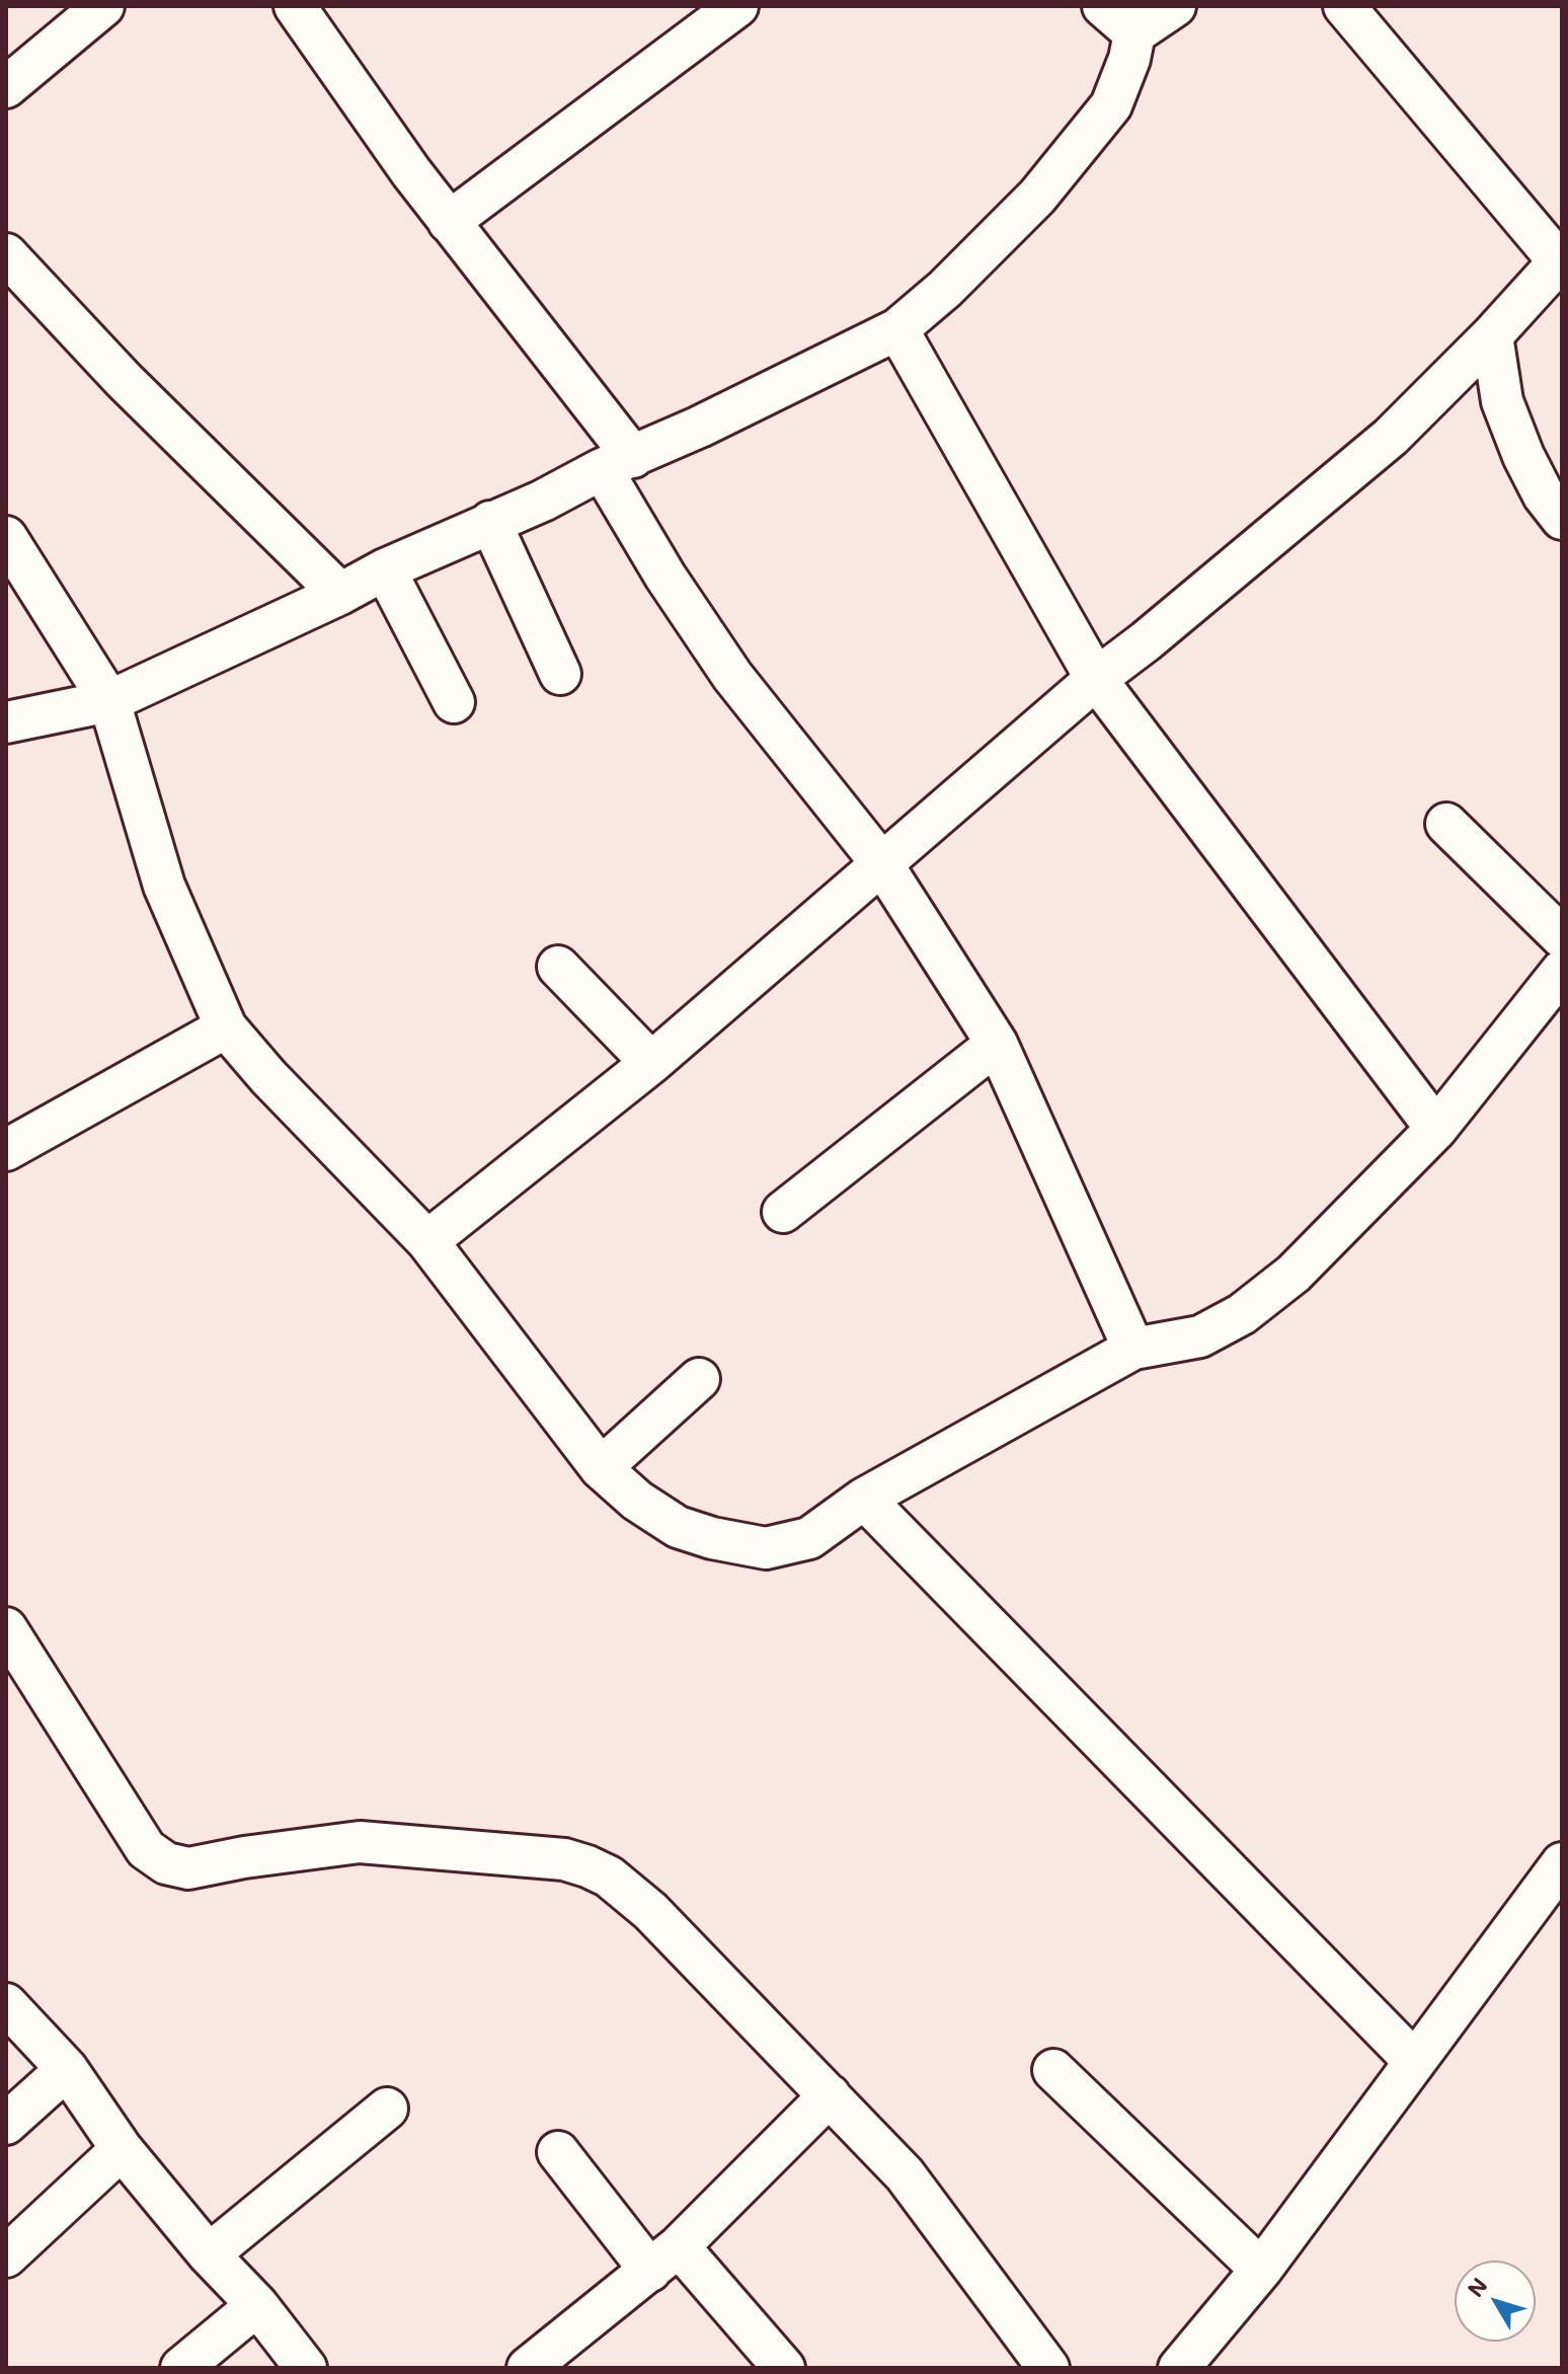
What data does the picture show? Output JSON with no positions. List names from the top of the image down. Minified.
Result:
{"north":"top left"}
